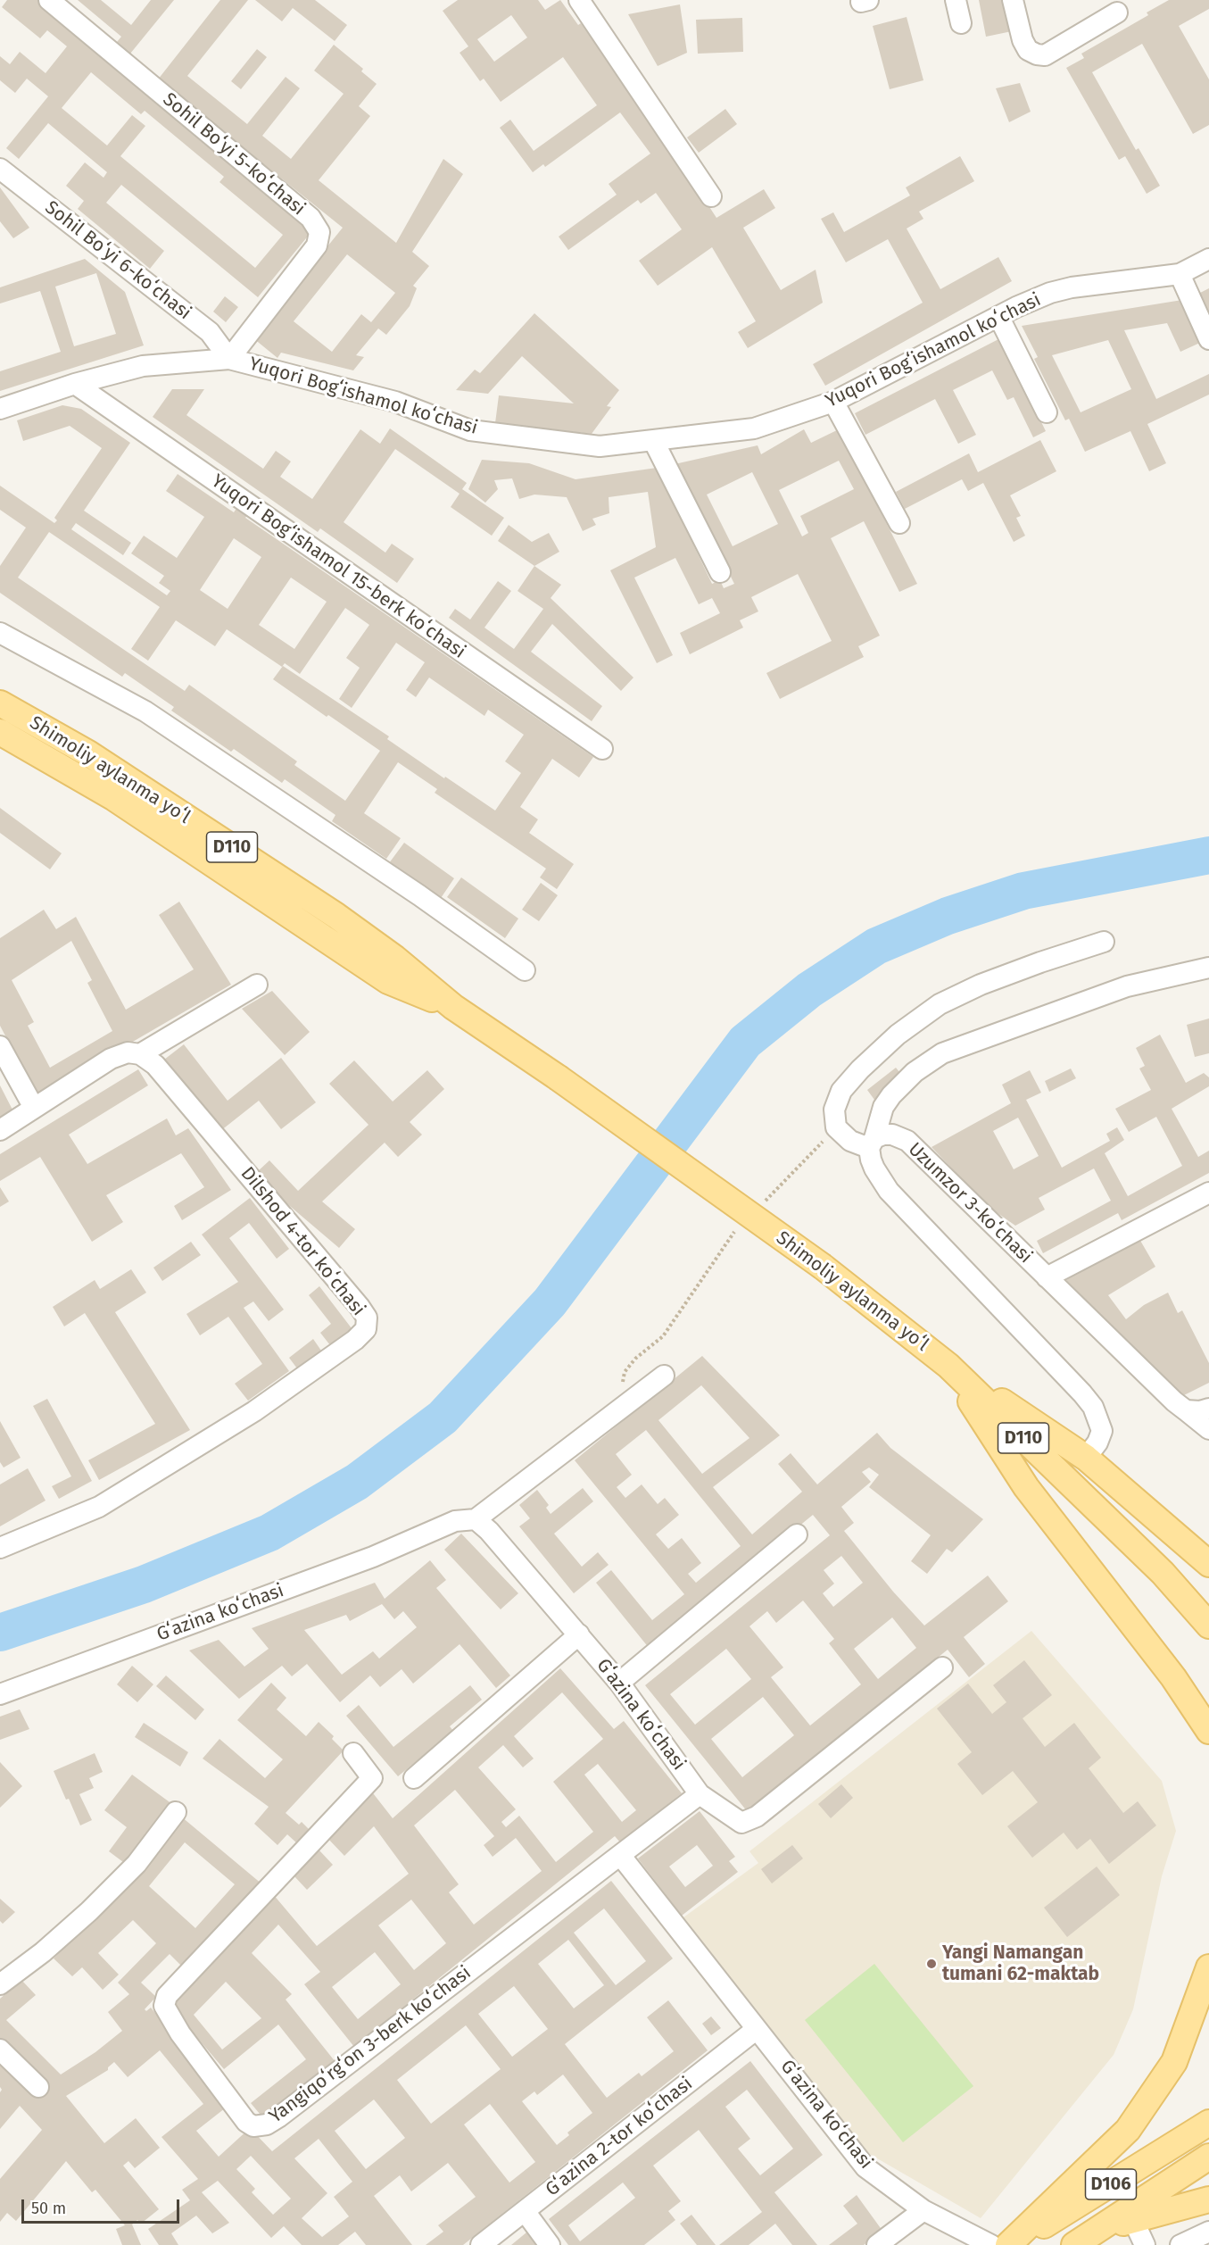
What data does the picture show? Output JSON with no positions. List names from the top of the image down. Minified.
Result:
{"streets":{"main road":["Shimoliy aylanma yoʻl","D110","D106"],"street":["Sohil Boʻyi 5-koʻchasi","Sohil Boʻyi 6-koʻchasi","Yuqori Bogʻishamol koʻchasi","Yuqori Bogʻishamol 15-berk koʻchasi","Uzumzor 3-koʻchasi","Dilshod 4-tor koʻchasi","Gʻazina koʻchasi","Yangiqoʻrgʻon 3-berk koʻchasi","Gʻazina 2-tor koʻchasi"]},"crossings":[["Sohil Boʻyi 5-koʻchasi","Sohil Boʻyi 6-koʻchasi"],["Sohil Boʻyi 5-koʻchasi","Yuqori Bogʻishamol koʻchasi"],["Sohil Boʻyi 6-koʻchasi","Yuqori Bogʻishamol koʻchasi"],["Yuqori Bogʻishamol koʻchasi","Yuqori Bogʻishamol 15-berk koʻchasi"],["Gʻazina koʻchasi","Yangiqoʻrgʻon 3-berk koʻchasi"],["Gʻazina koʻchasi","Gʻazina 2-tor koʻchasi"]],"places":["Yangi Namangan tumani 62-maktab"],"scale_bar":"50 m"}
